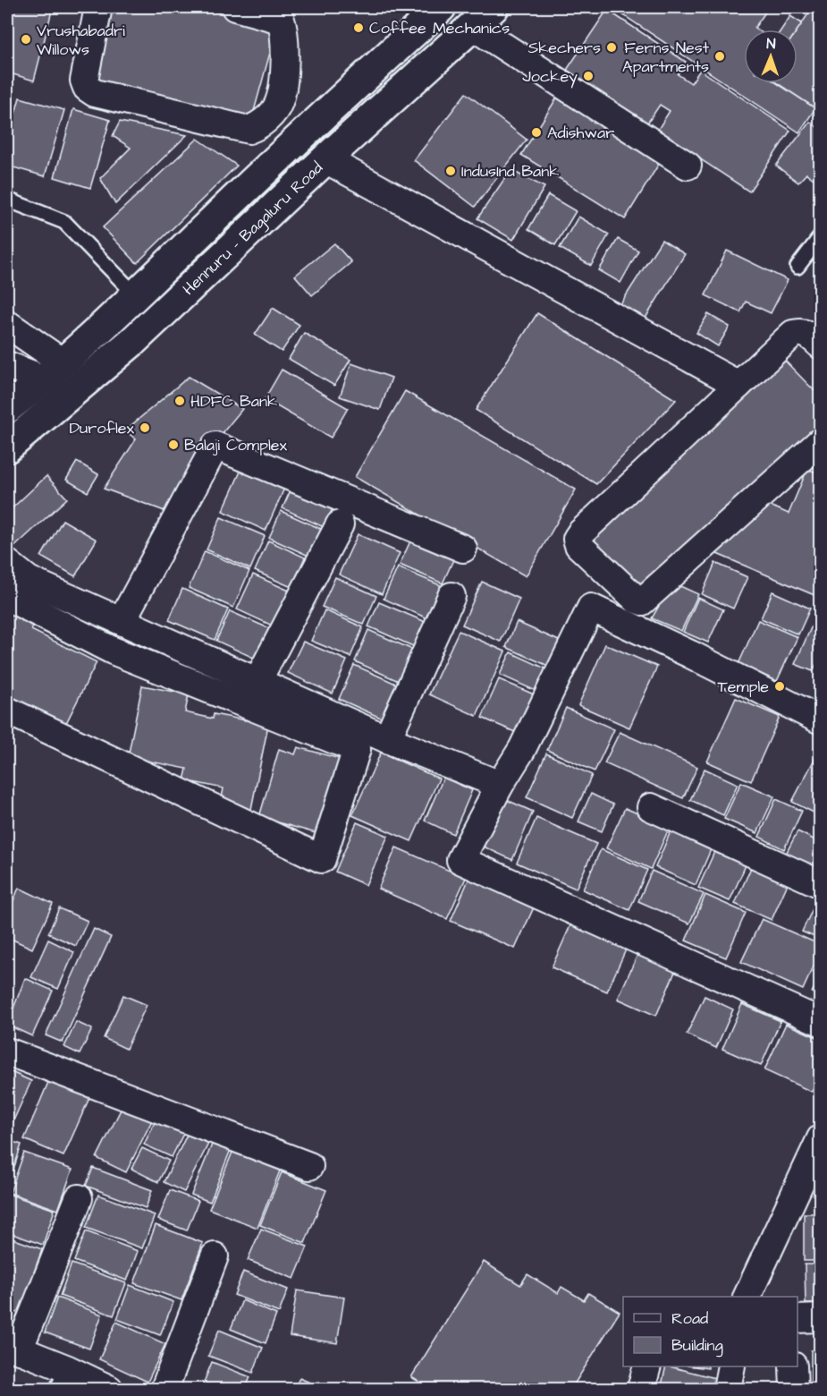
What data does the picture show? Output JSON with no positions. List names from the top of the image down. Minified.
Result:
{"streets":{"main road":["Hennuru - Bagaluru Road"]},"places":["Coffee Mechanics","Vrushabadri Willows","Skechers","Ferns Nest Apartments","Jockey","Adishwar","IndusInd Bank","HDFC Bank","Duroflex","Balaji Complex","Temple"],"legend":["Road","Building"],"north":"top"}
